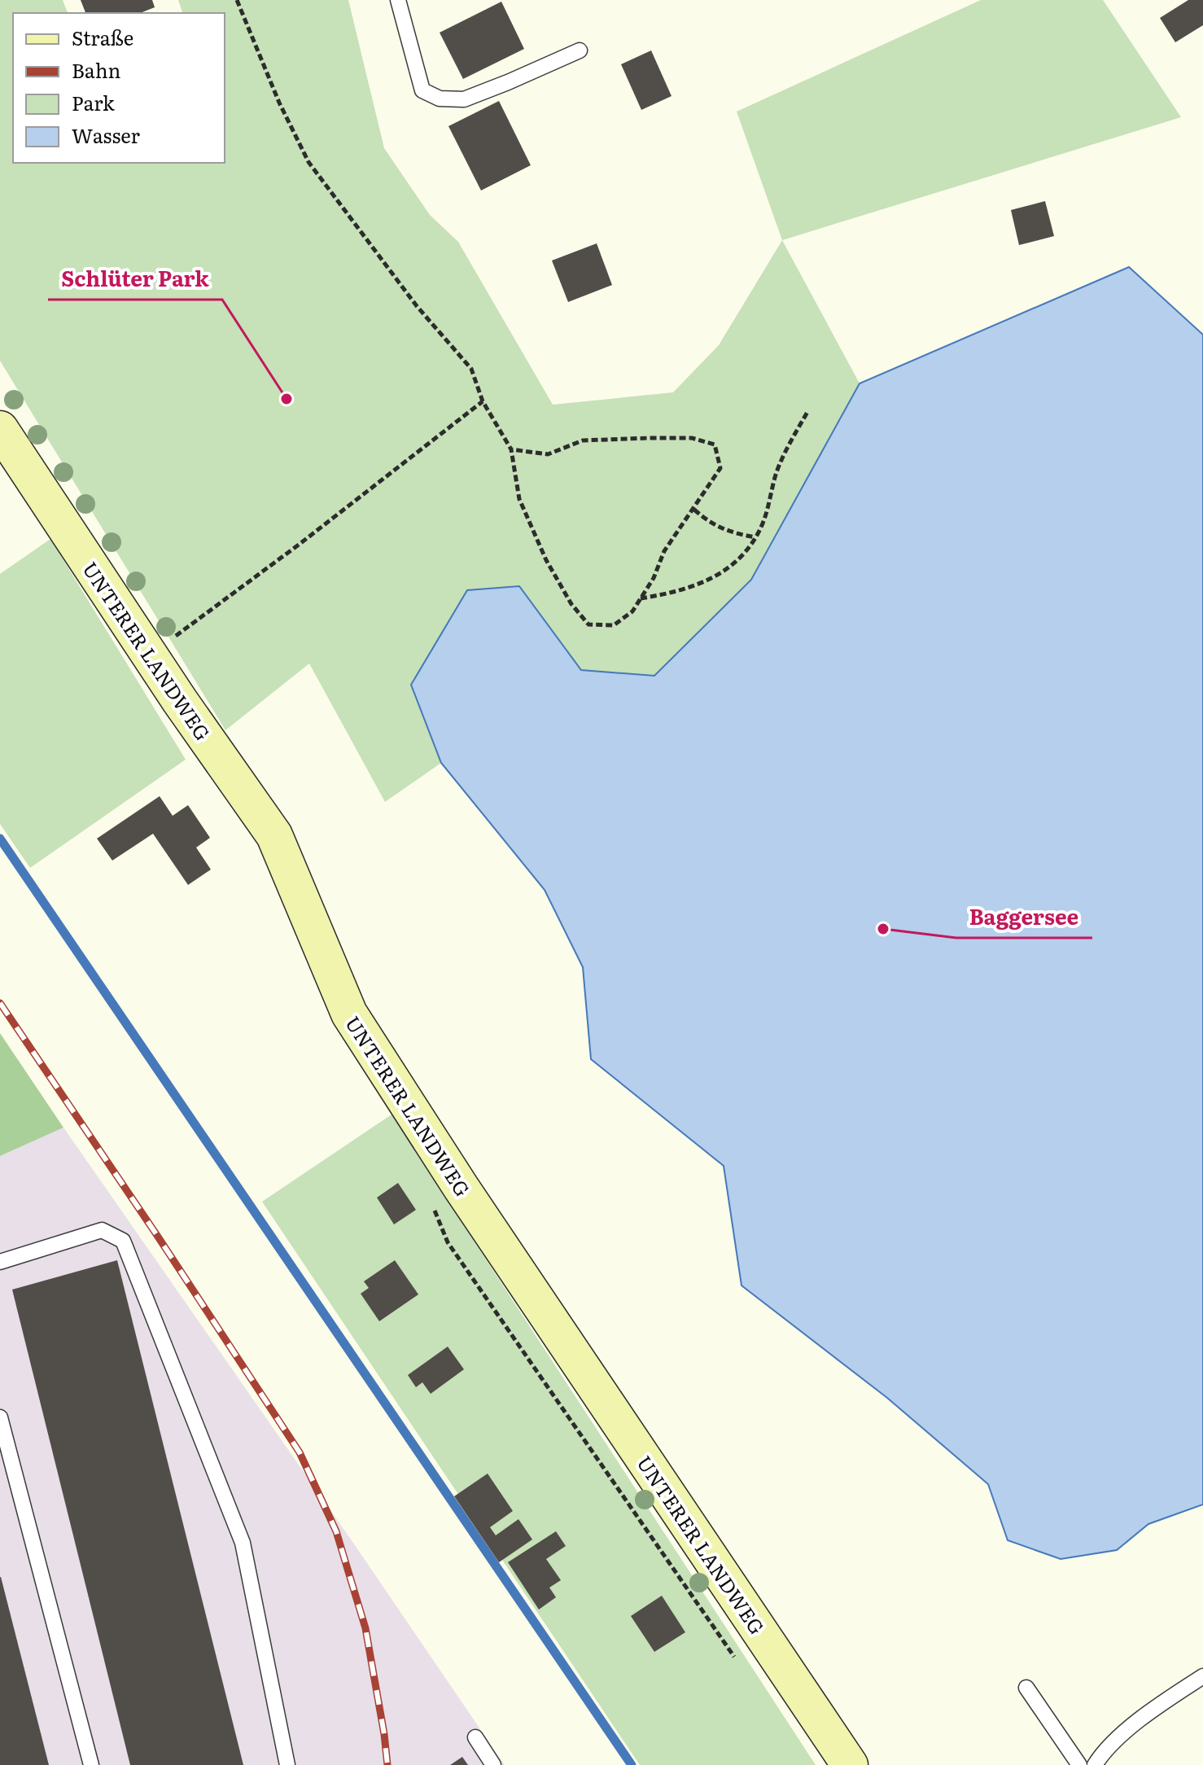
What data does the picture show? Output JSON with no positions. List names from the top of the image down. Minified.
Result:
{"streets":{"main road":["UNTERER LANDWEG"]},"places":["Schlüter Park","Baggersee"],"legend":["Straße","Bahn","Park","Wasser"]}
